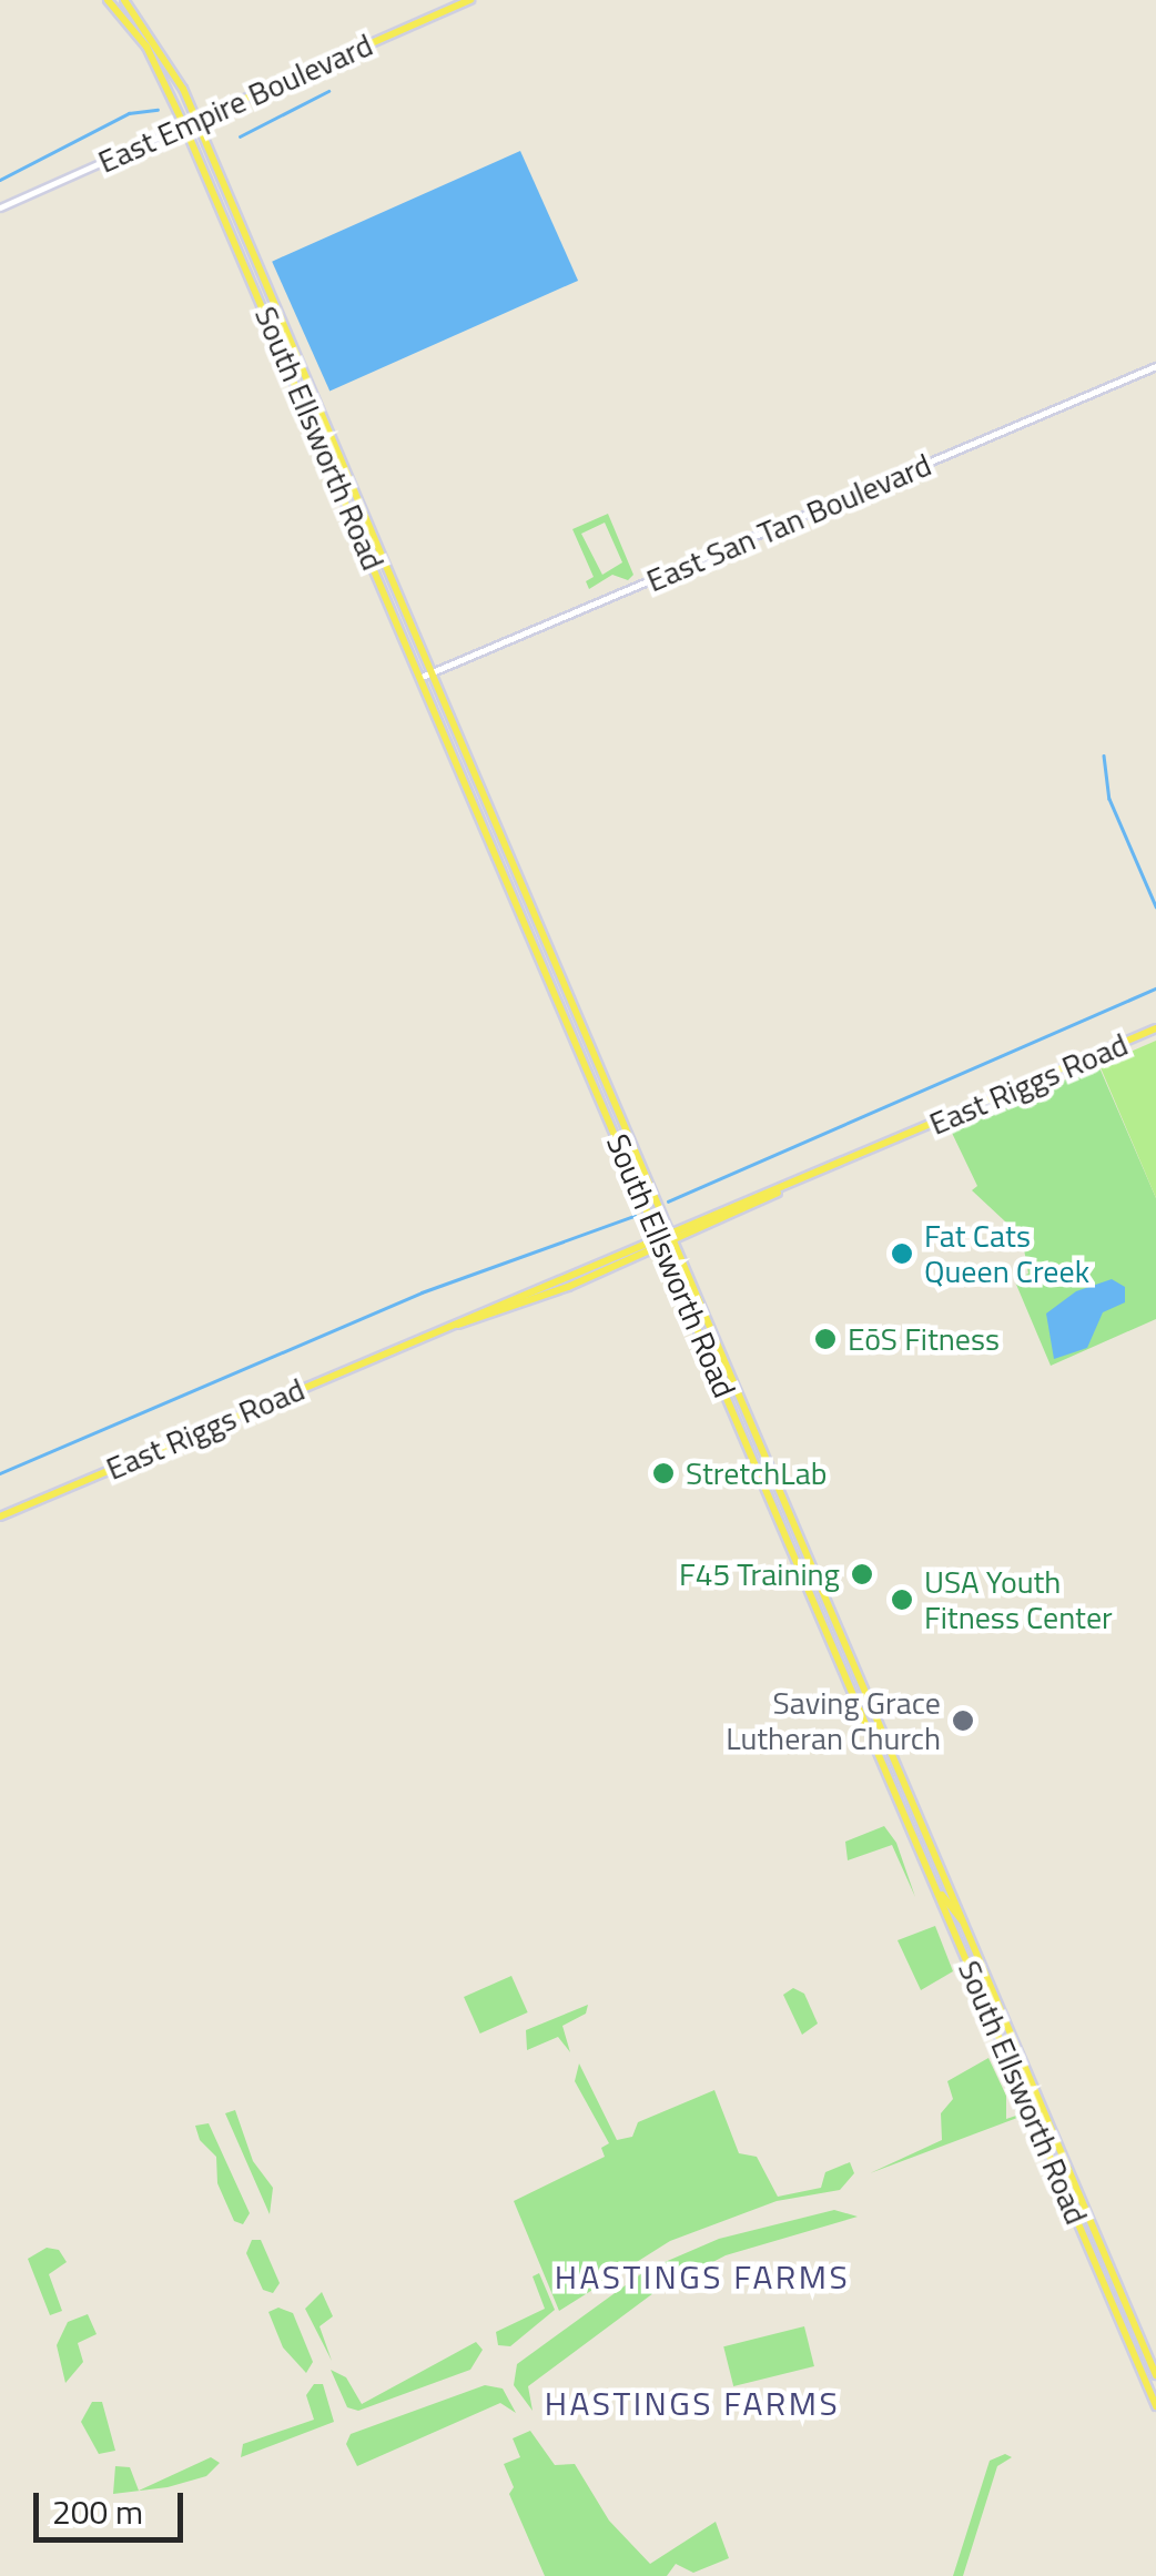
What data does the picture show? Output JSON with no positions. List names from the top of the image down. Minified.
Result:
{"streets":{"main road":["East Empire Boulevard","South Ellsworth Road","East Riggs Road"],"street":["East San Tan Boulevard"]},"crossings":[["East Empire Boulevard","South Ellsworth Road"],["South Ellsworth Road","East San Tan Boulevard"],["South Ellsworth Road","East Riggs Road"]],"districts":["HASTINGS FARMS","HASTINGS FARMS"],"places":["Fat Cats Queen Creek","EōS Fitness","StretchLab","F45 Training","USA Youth Fitness Center","Saving Grace Lutheran Church"],"scale_bar":"200 m"}
